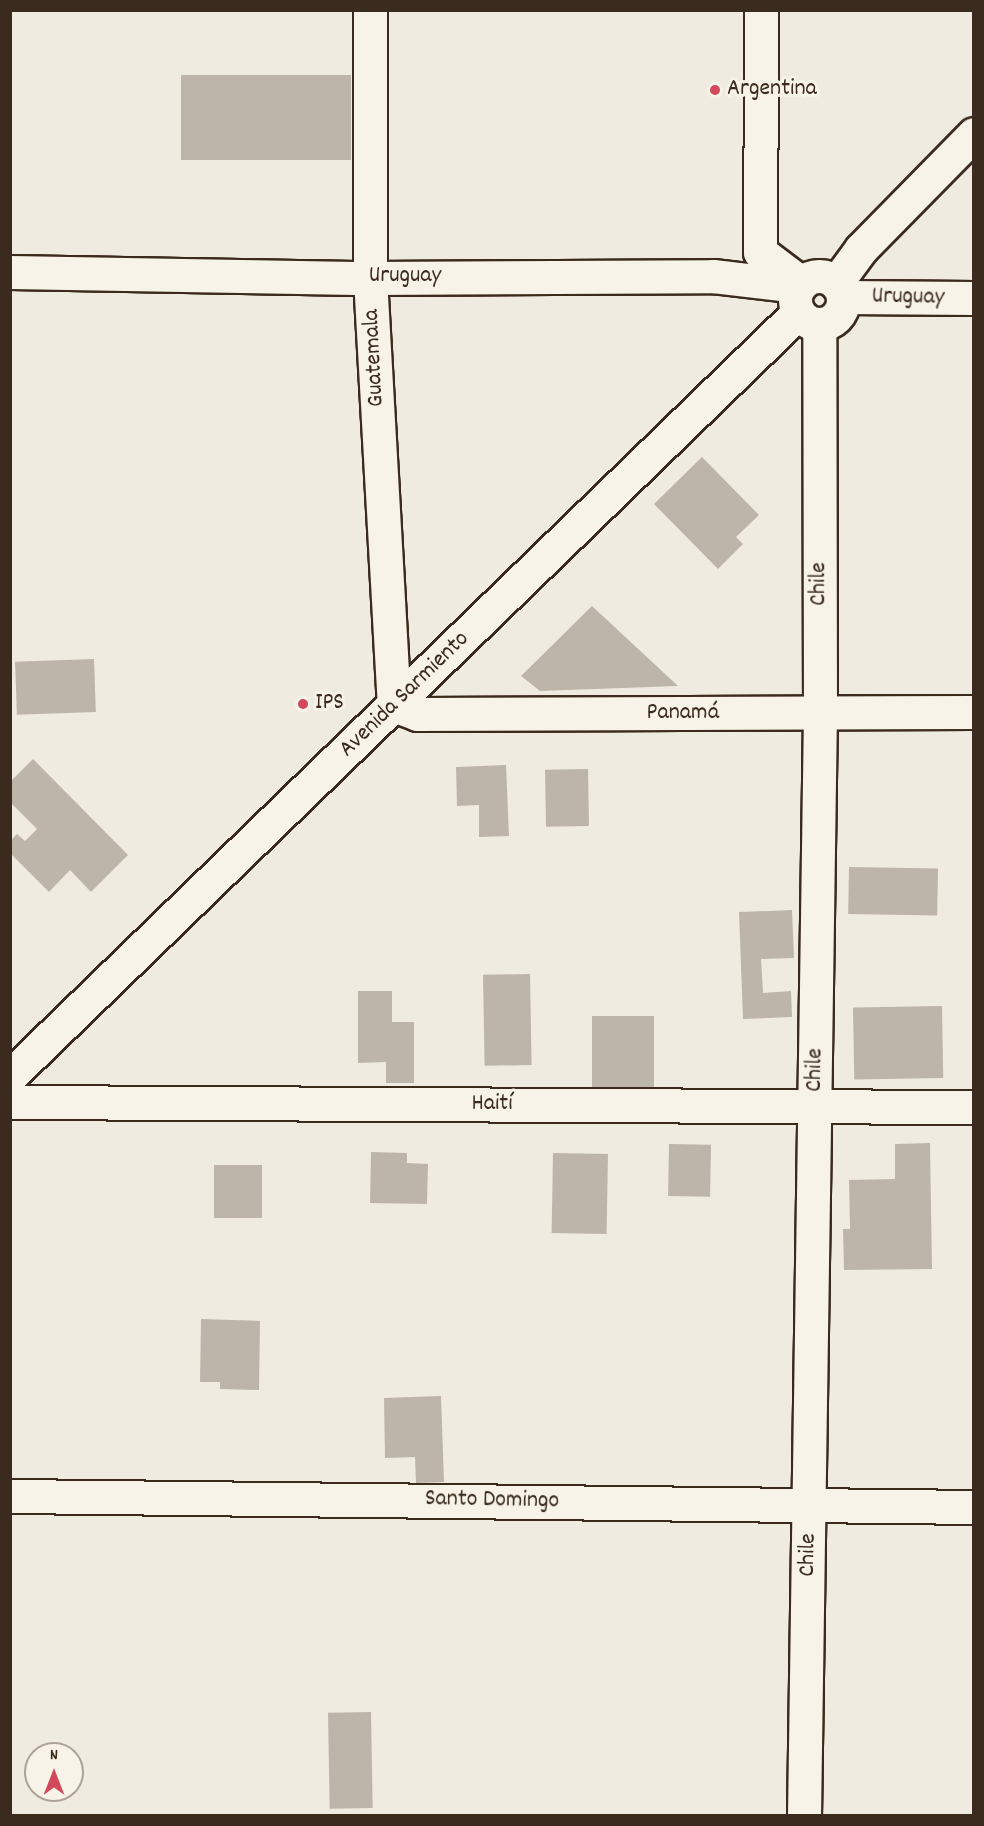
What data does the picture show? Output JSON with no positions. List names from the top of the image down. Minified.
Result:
{"streets":{"street":["Uruguay","Guatemala","Chile","Avenida Sarmiento","Panamá","Haití","Santo Domingo"]},"crossings":[["Uruguay","Guatemala"],["Uruguay","Chile"],["Uruguay","Avenida Sarmiento"],["Guatemala","Avenida Sarmiento"],["Guatemala","Panamá"],["Chile","Avenida Sarmiento"],["Chile","Panamá"],["Chile","Haití"],["Chile","Santo Domingo"],["Avenida Sarmiento","Panamá"]],"places":["Argentina","IPS"],"north":"top"}
